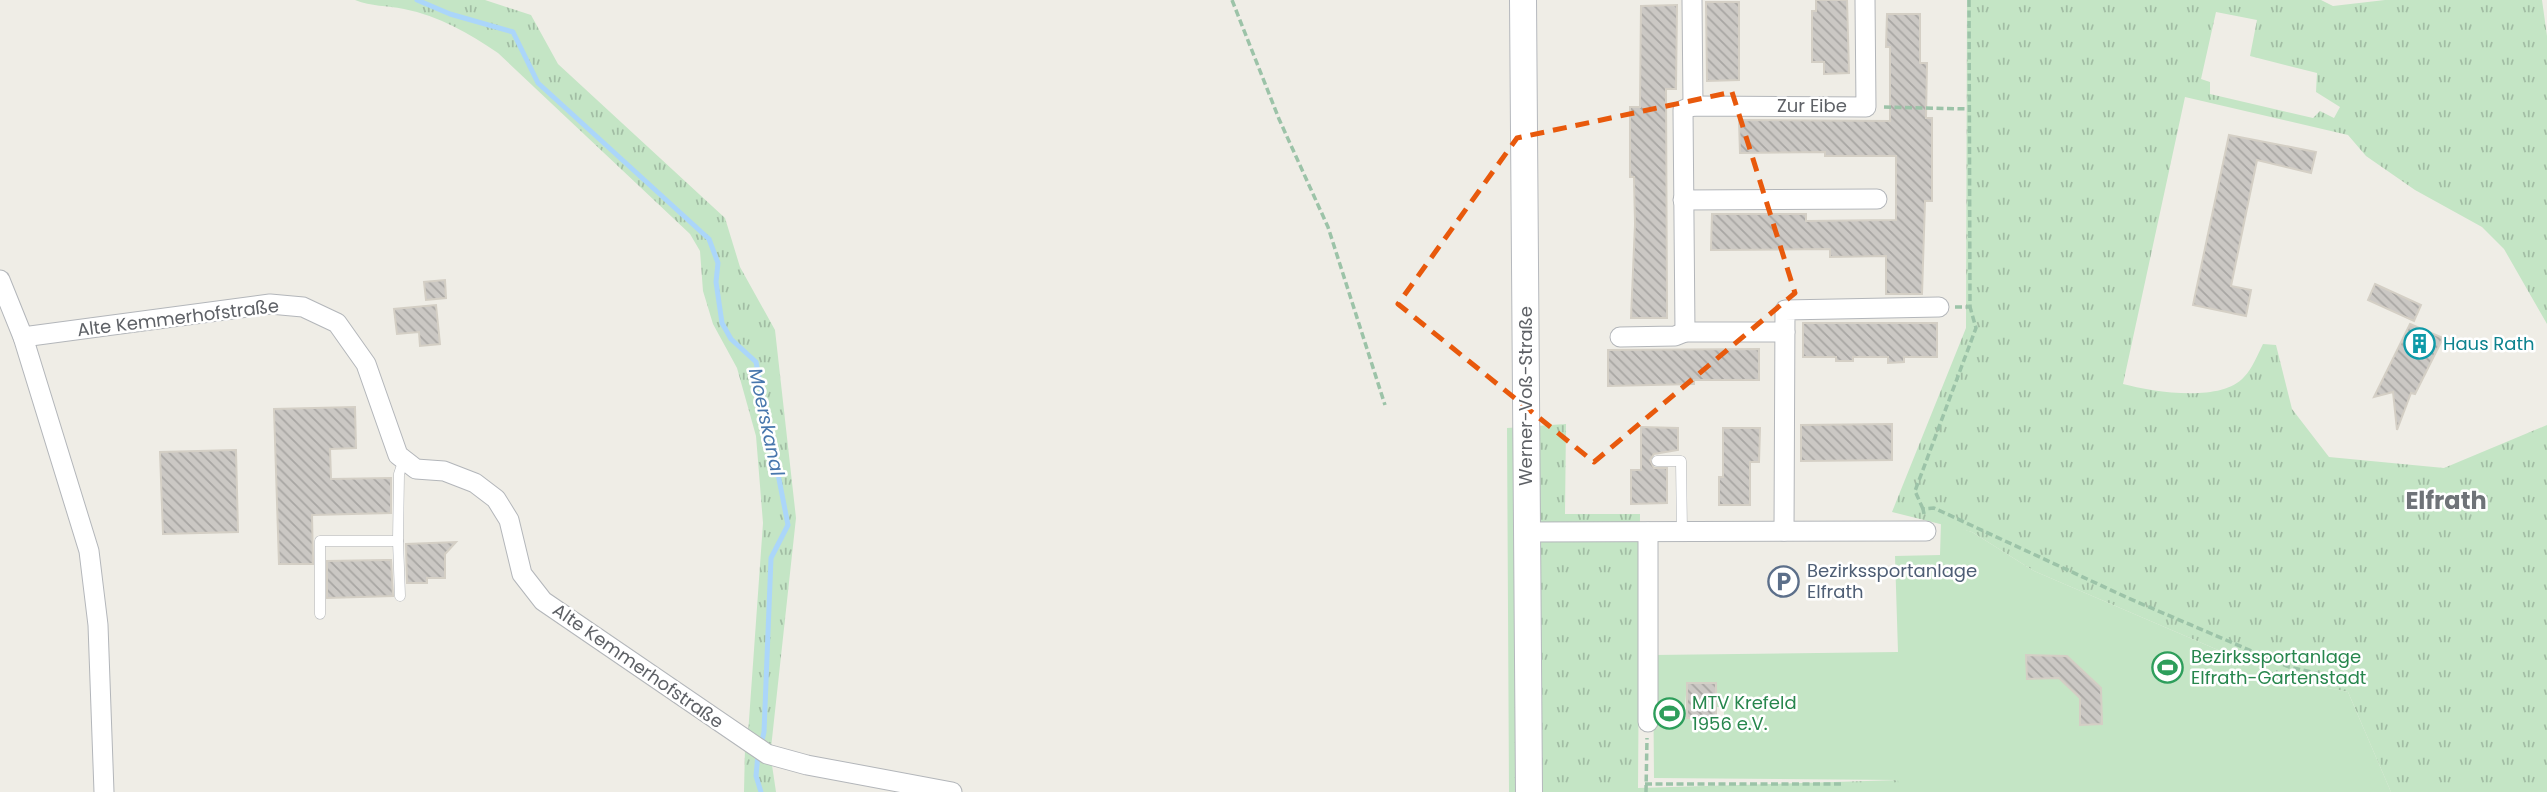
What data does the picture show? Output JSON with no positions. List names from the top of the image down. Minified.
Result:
{"streets":{"main road":["Werner-Voß-Straße"],"street":["Zur Eibe","Alte Kemmerhofstraße"]},"districts":["Elfrath"],"water":["Moerskanal"],"places":{"building":["Haus Rath"],"parking":["Bezirkssportanlage Elfrath"],"sports":["Bezirkssportanlage Elfrath-Gartenstadt","MTV Krefeld 1956 e.V."]}}
